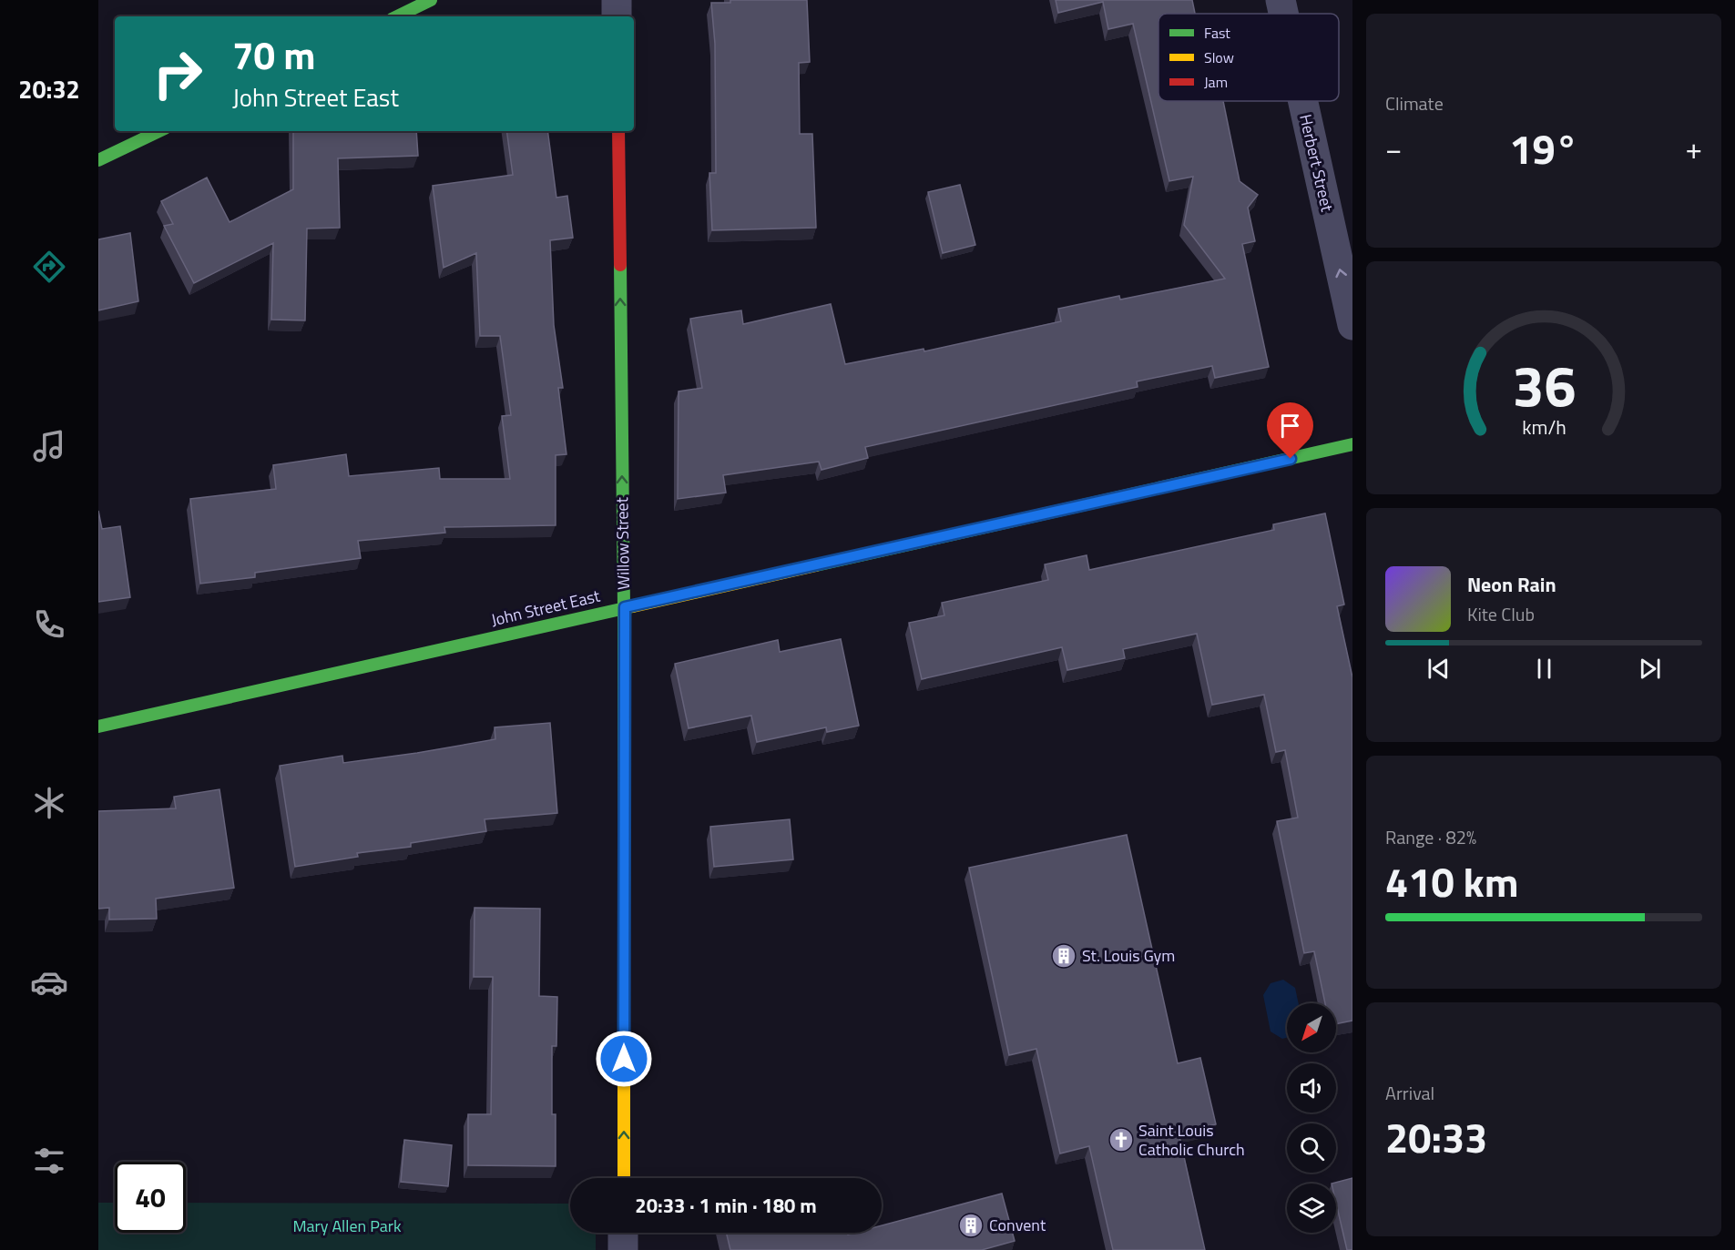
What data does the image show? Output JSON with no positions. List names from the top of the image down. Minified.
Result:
{"streets":{"street":["Herbert Street","Willow Street","John Street East"]},"crossings":[["Willow Street","John Street East"]],"one_way":["Herbert Street","Willow Street"],"parks":["Mary Allen Park"],"places":{"building":["St. Louis Gym","Convent"],"church":["Saint Louis Catholic Church"]},"legend":["Fast","Slow","Jam"],"north":"bottom left","page":{"tabs":"20:32","tile":["Climate",["Range · 82%","410 km"],["Arrival","20:33"]],"turn":["70 m","John Street East"],"heat":["−","19°","+"],"song":["Neon Rain","Kite Club"],"limit":"40","trip":"20:33 · 1 min · 180 m","gauge":["36","km/h"]}}
